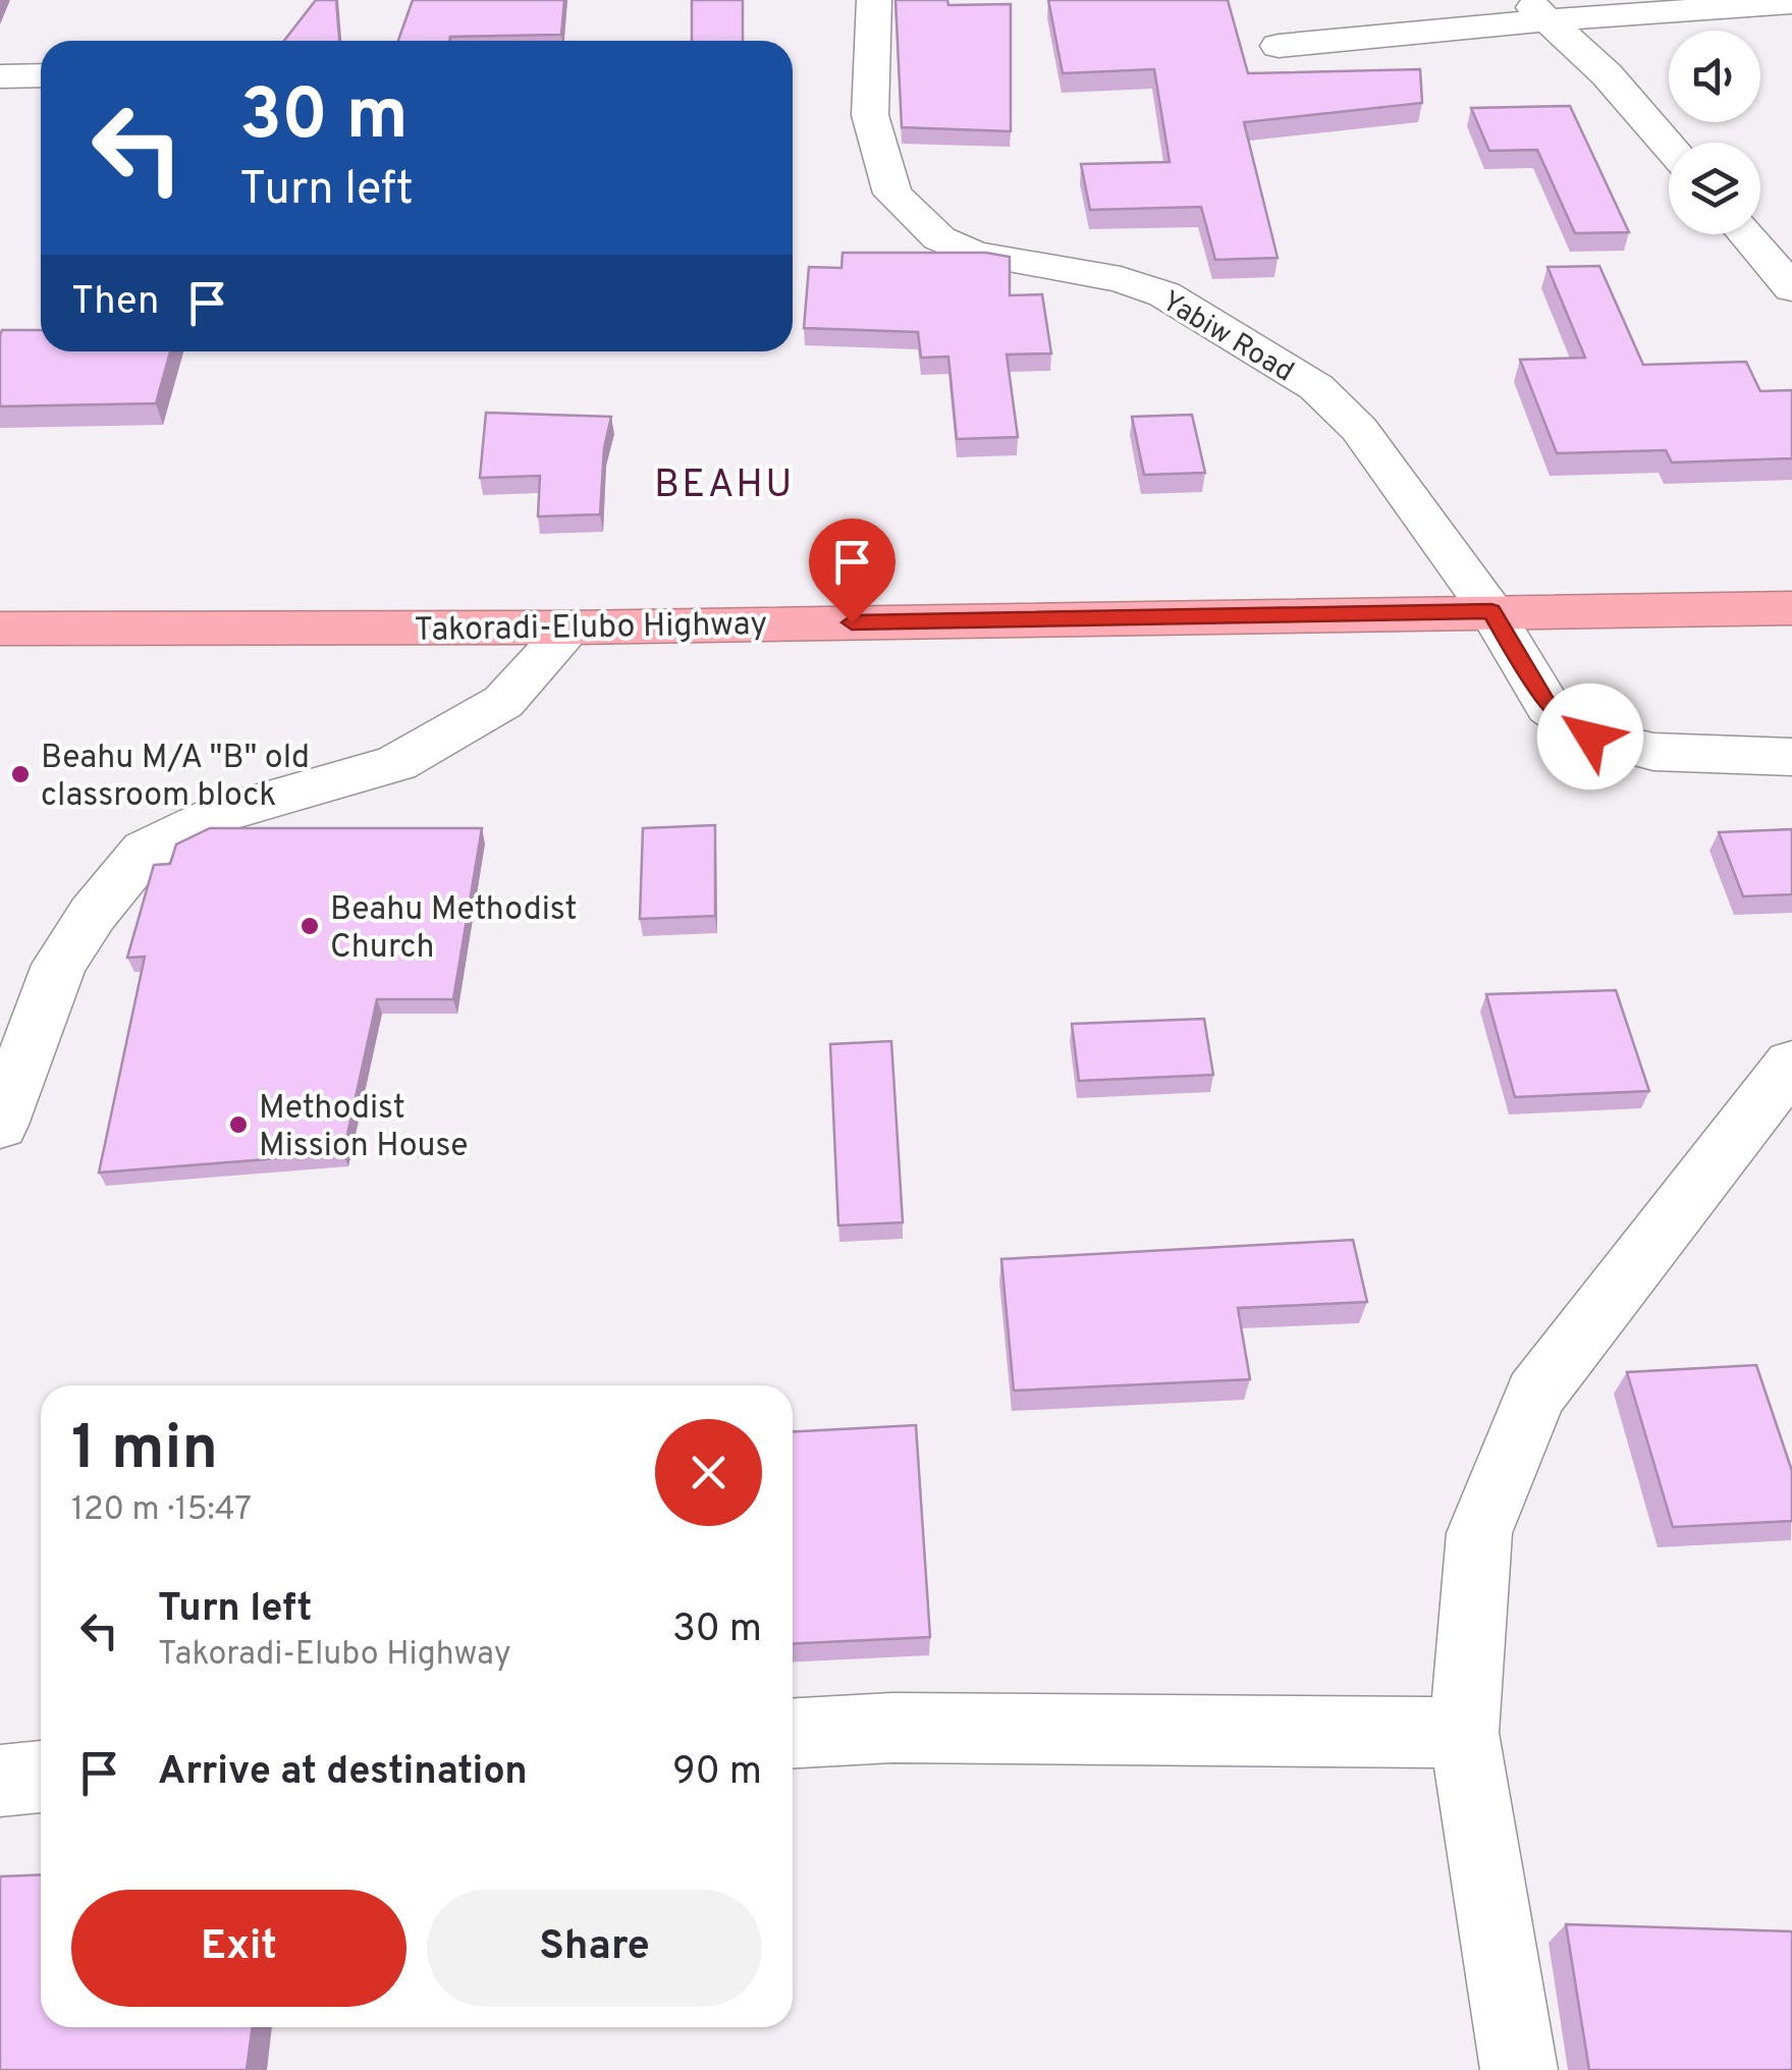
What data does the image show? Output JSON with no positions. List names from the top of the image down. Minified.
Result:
{"streets":{"highway":["Takoradi-Elubo Highway"],"street":["Yabiw Road"]},"crossings":[["Yabiw Road","Takoradi-Elubo Highway"]],"districts":["BEAHU"],"places":["Beahu M/A \"B\" old classroom block","Beahu Methodist Church","Methodist Mission House"],"page":{"turn":["30 m","Turn left"],"then":"Then","heading":["1 min","120 m · 15:47"],"list":[{"name":"Turn left","note":"Takoradi-Elubo Highway","value":"30 m"},{"name":"Arrive at destination","value":"90 m"}],"buttons":["Exit","Share"]}}
